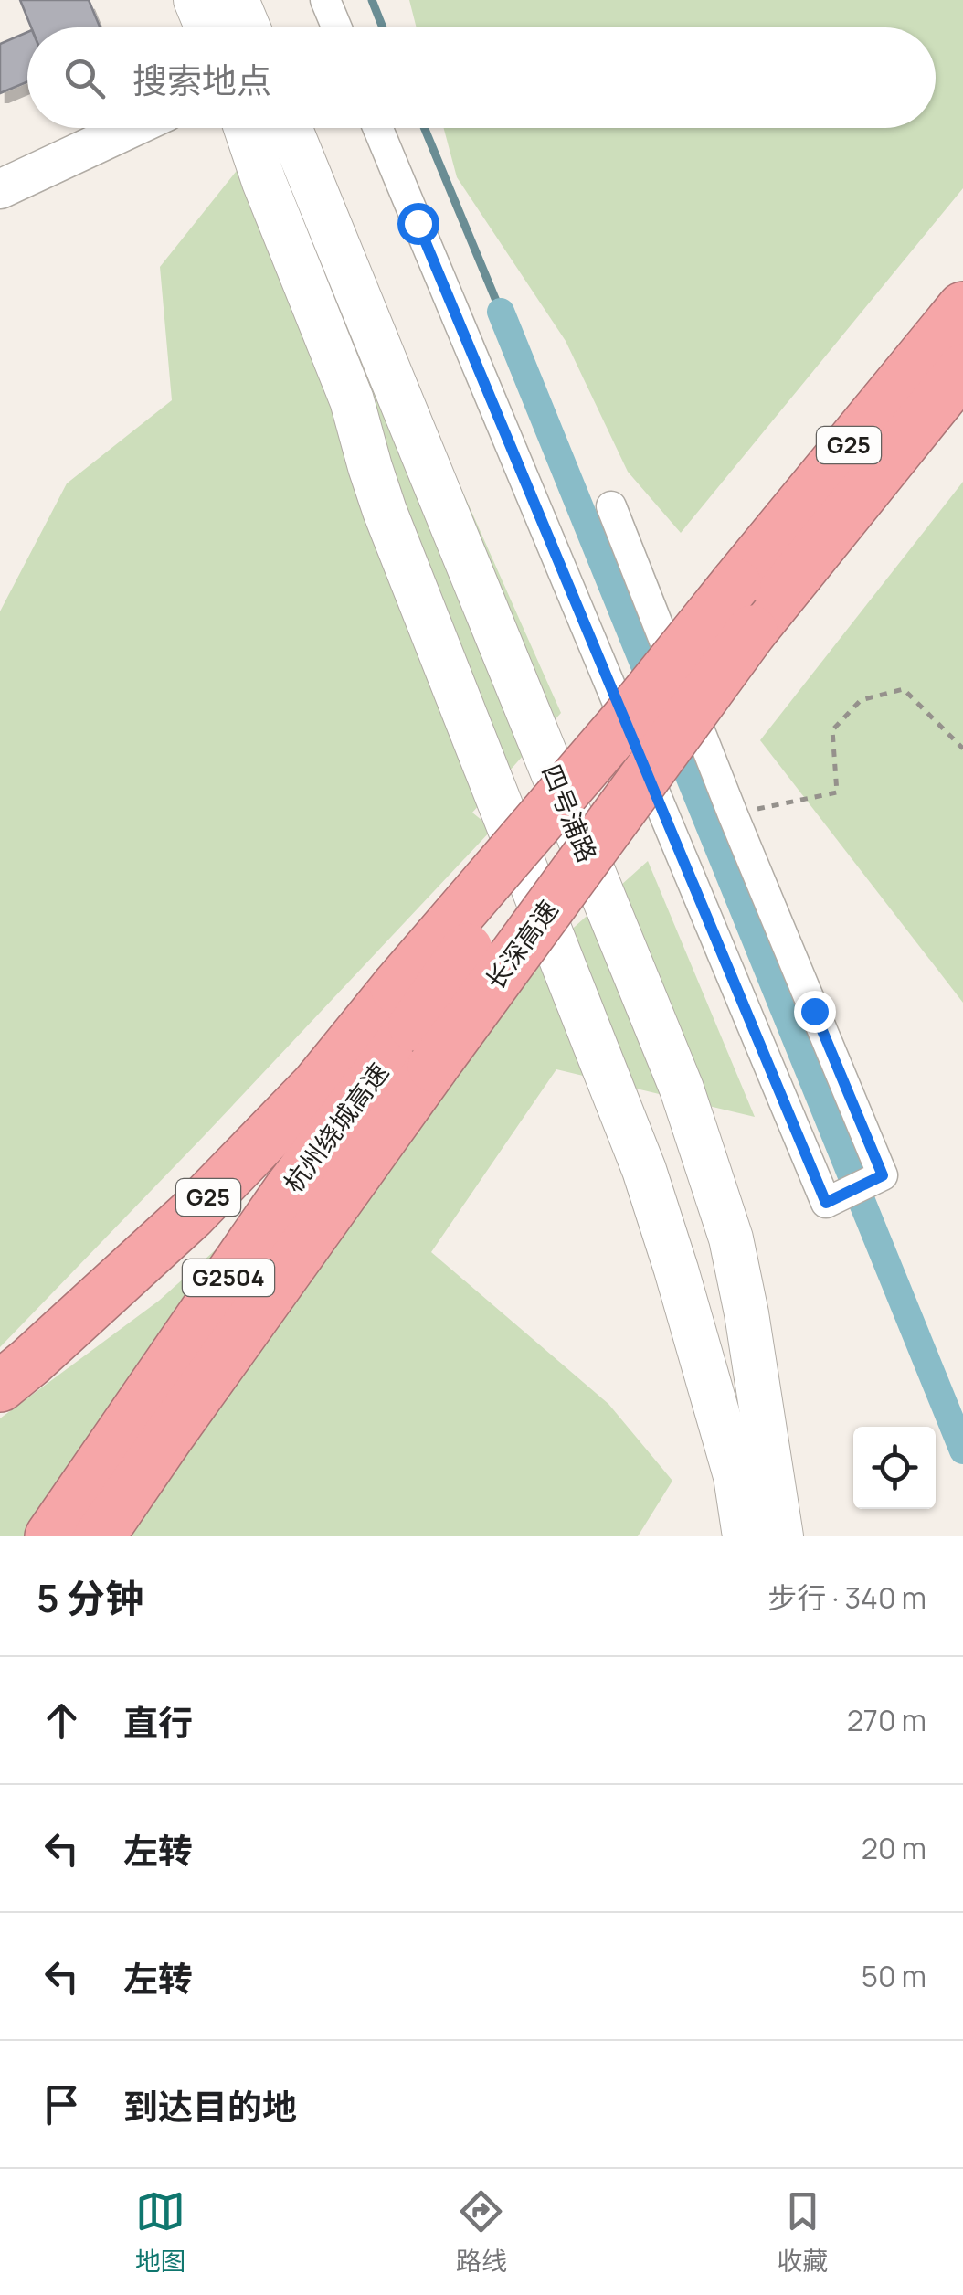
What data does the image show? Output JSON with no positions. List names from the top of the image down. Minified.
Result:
{"streets":{"highway":["G25","长深高速","杭州绕城高速","G2504"],"main road":["四号浦路"]},"crossings":[["G25","长深高速"],["G25","杭州绕城高速"],["长深高速","杭州绕城高速"]],"page":{"search":"搜索地点","heading":["5 分钟","步行 · 340 m"],"list":[["直行","270 m"],["左转","20 m"],["左转","50 m"],"到达目的地"],"nav":["地图","路线","收藏"]}}
